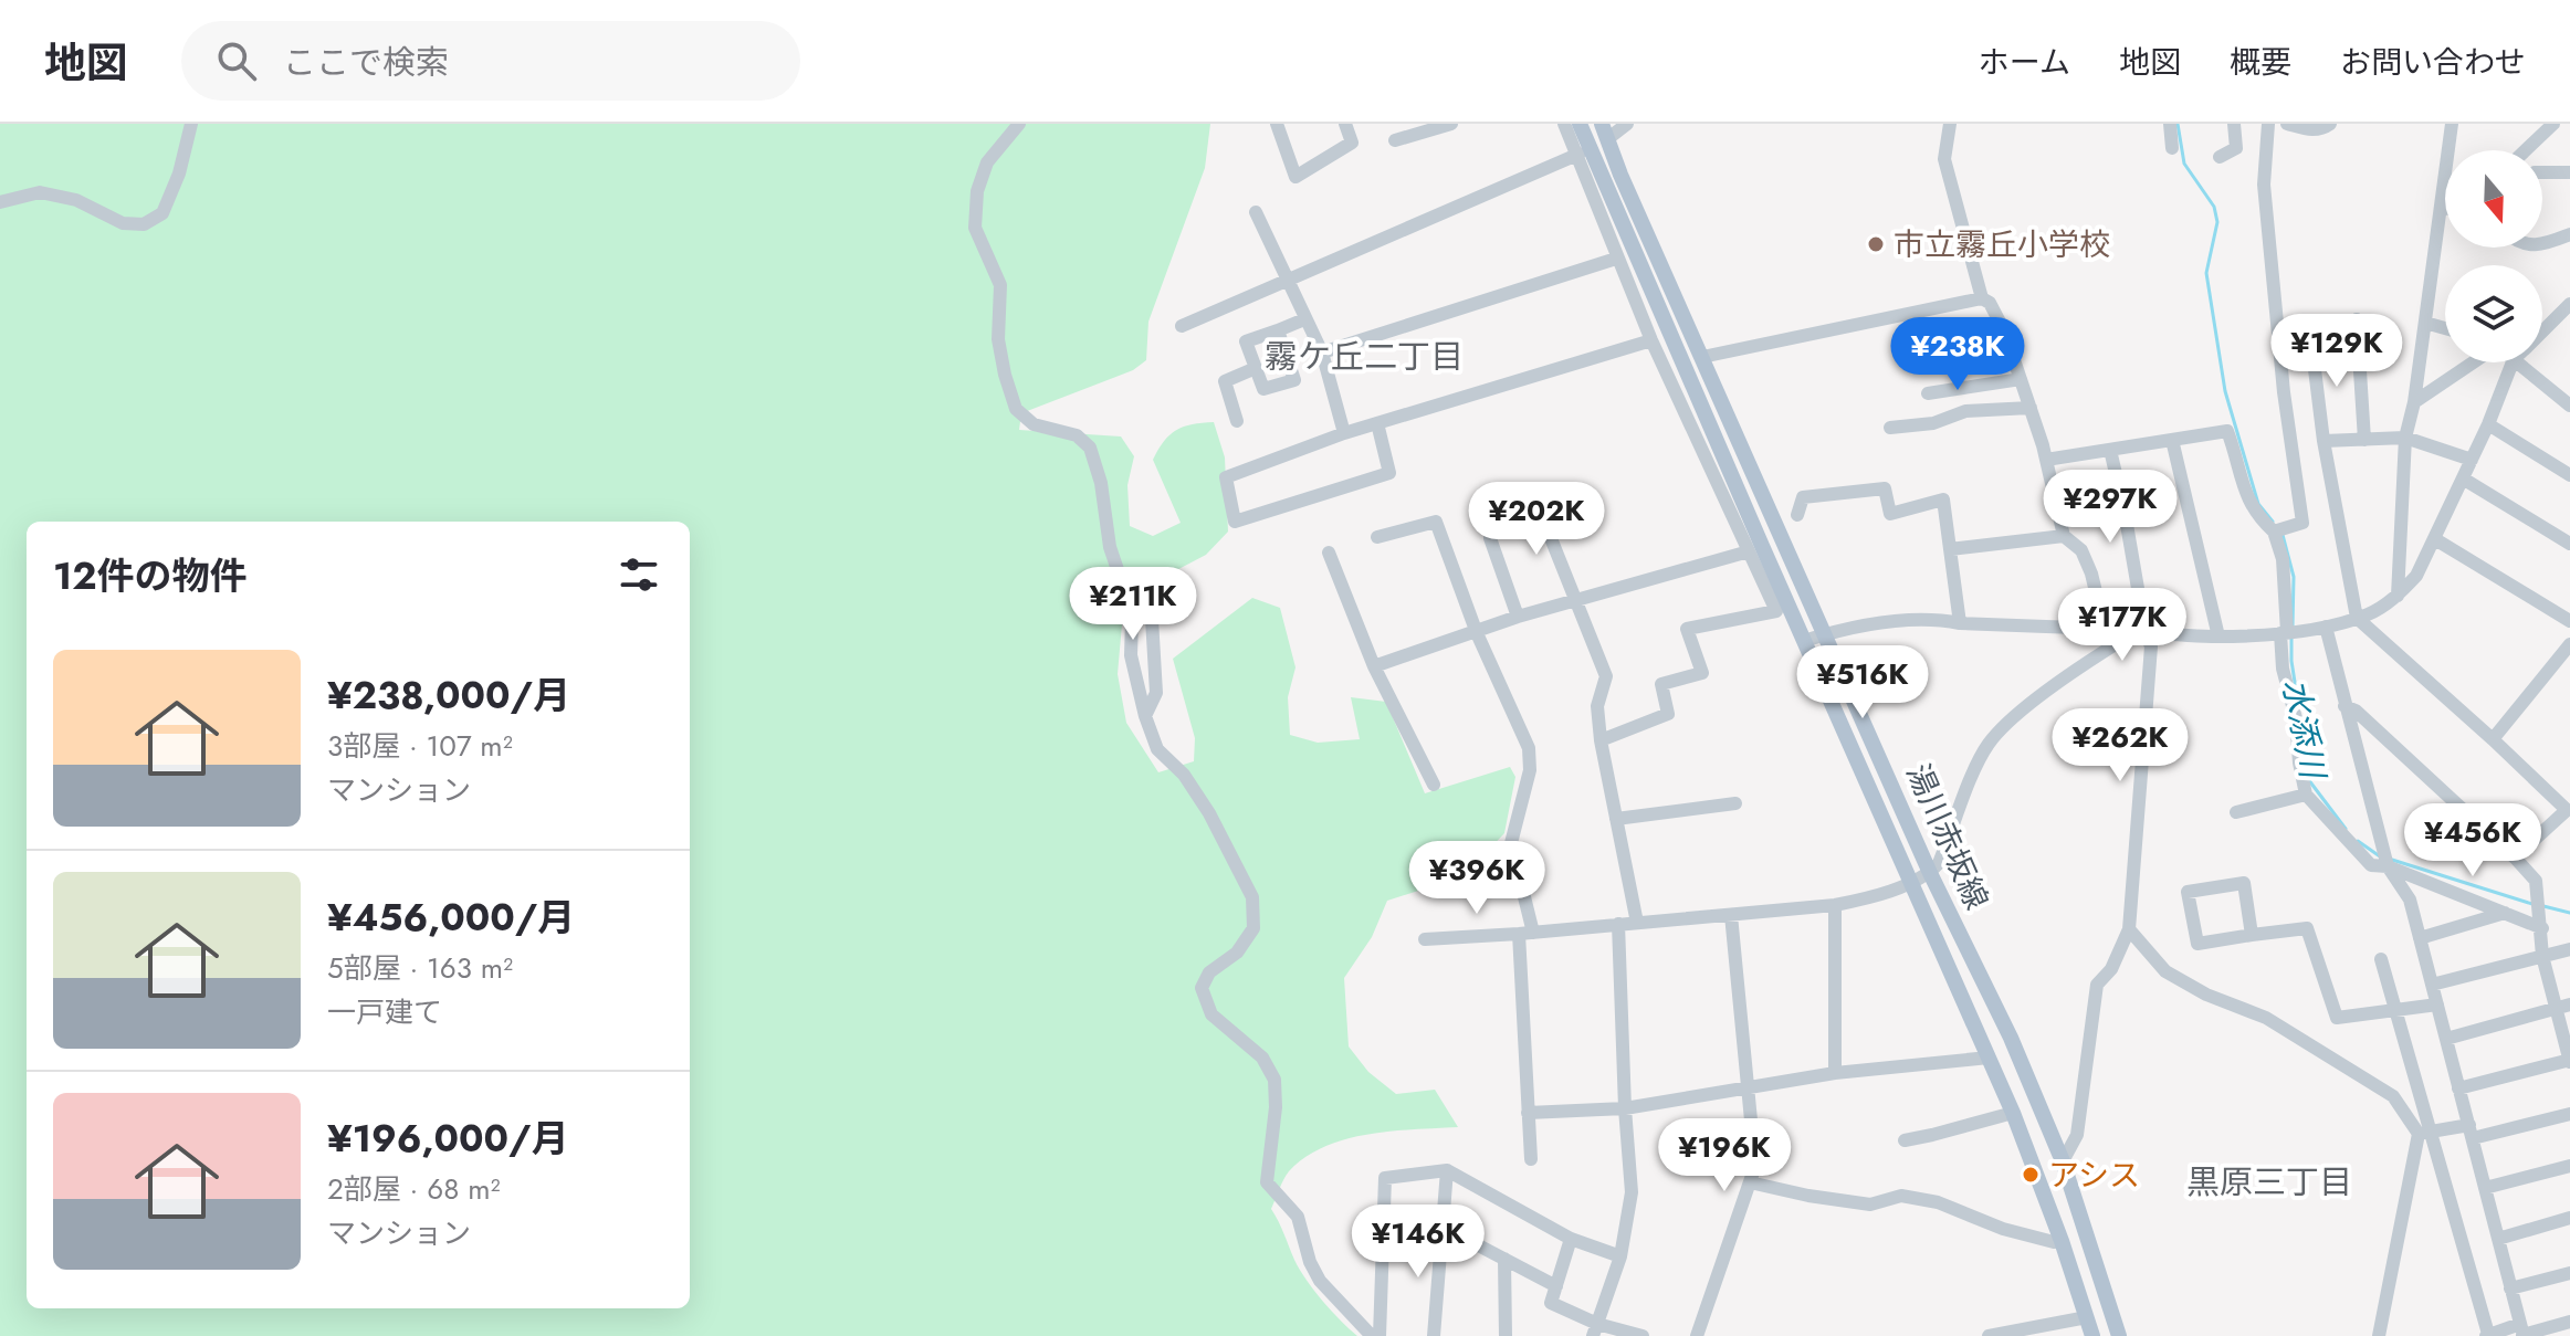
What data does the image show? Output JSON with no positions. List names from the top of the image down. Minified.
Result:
{"streets":{"main road":["湯川赤坂線"]},"districts":["霧ケ丘二丁目","黒原三丁目"],"water":["水添川"],"places":["市立霧丘小学校","アシス"],"north":"bottom","page":{"header":"地図","search":"ここで検索","nav":["ホーム","地図","概要","お問い合わせ"],"price":["¥129K","¥238K","¥297K","¥202K","¥211K","¥177K","¥516K","¥262K","¥456K","¥396K","¥196K","¥146K"],"heading":"12件の物件","list":[{"name":"¥238,000/月","note":"3部屋 · 107 m² · マンション"},{"name":"¥456,000/月","note":"5部屋 · 163 m² · 一戸建て"},{"name":"¥196,000/月","note":"2部屋 · 68 m² · マンション"}]}}
